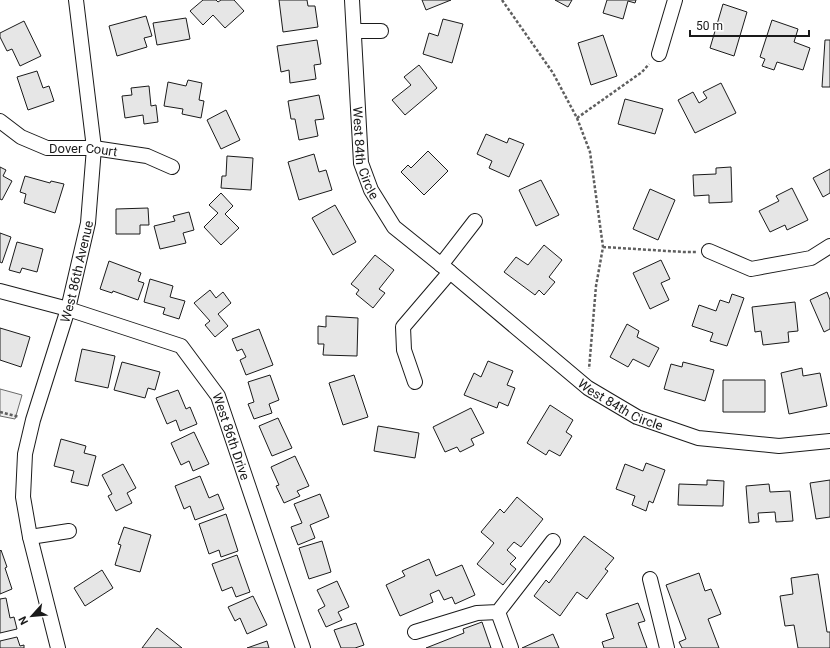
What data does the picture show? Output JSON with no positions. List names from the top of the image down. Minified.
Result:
{"streets":{"street":["Dover Court","West 84th Circle","West 86th Avenue","West 86th Drive"]},"crossings":[["Dover Court","West 86th Avenue"],["West 86th Avenue","West 86th Drive"]],"scale_bar":"50 m","north":"bottom left"}
